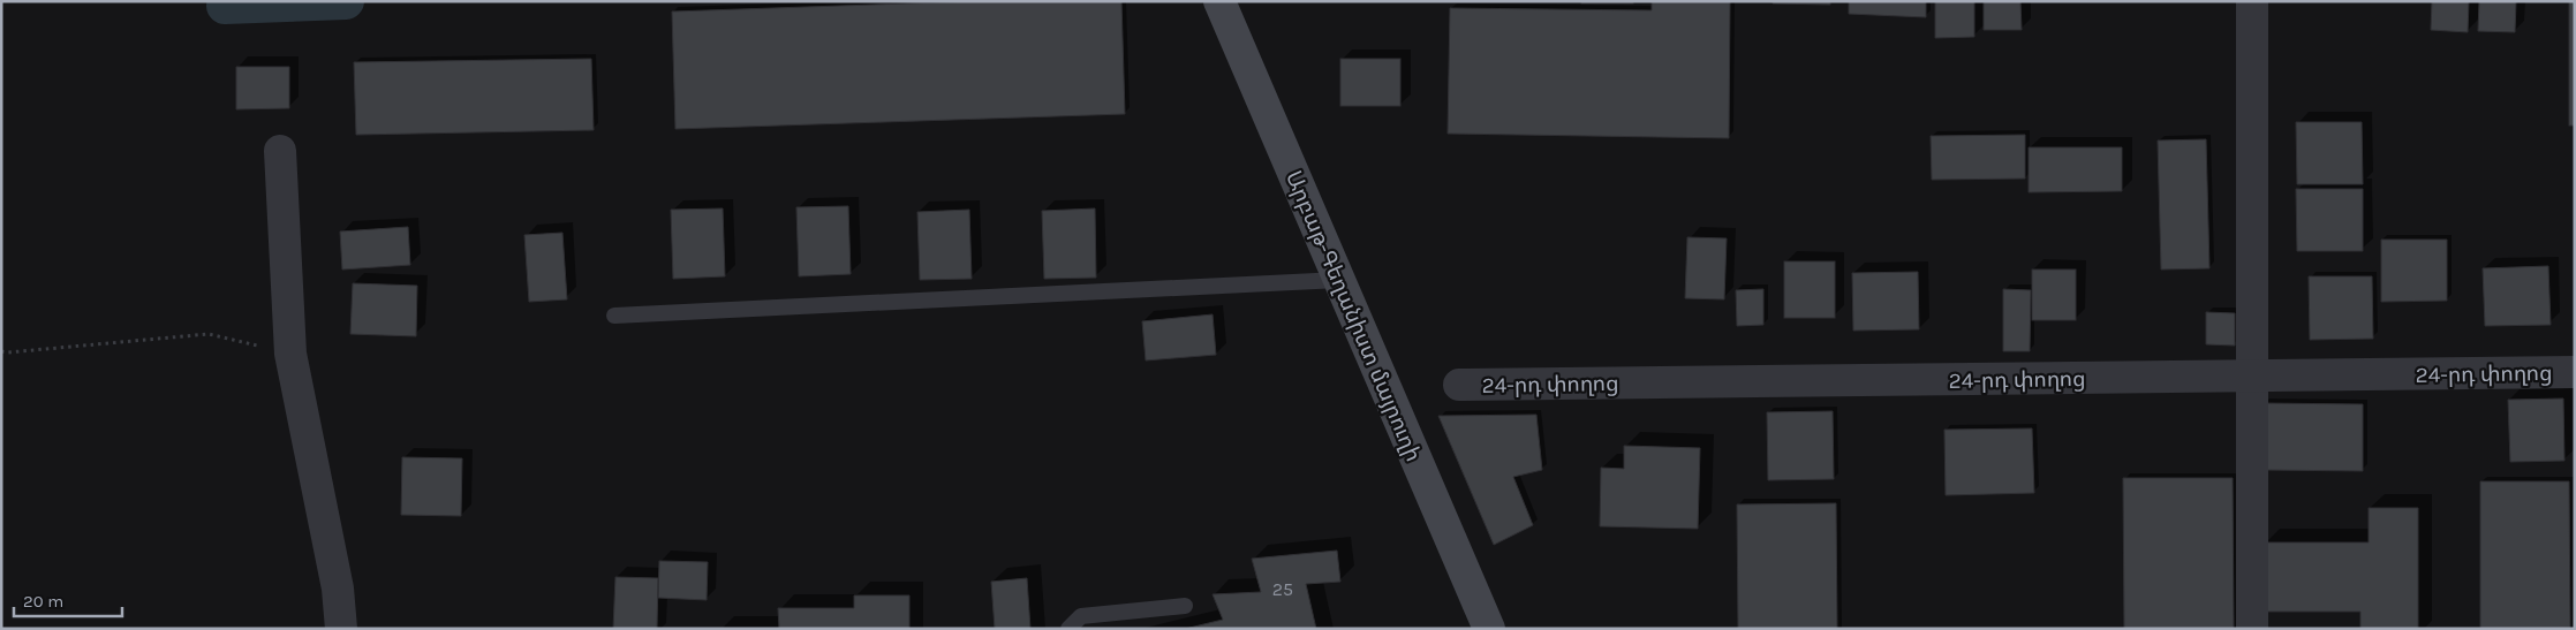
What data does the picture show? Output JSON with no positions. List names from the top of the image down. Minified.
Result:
{"streets":{"main road":["Արբաթ-Գեղանիստ մայրուղի"],"street":["24-րդ փողոց"]},"house_numbers":["25"],"scale_bar":"20 m"}
